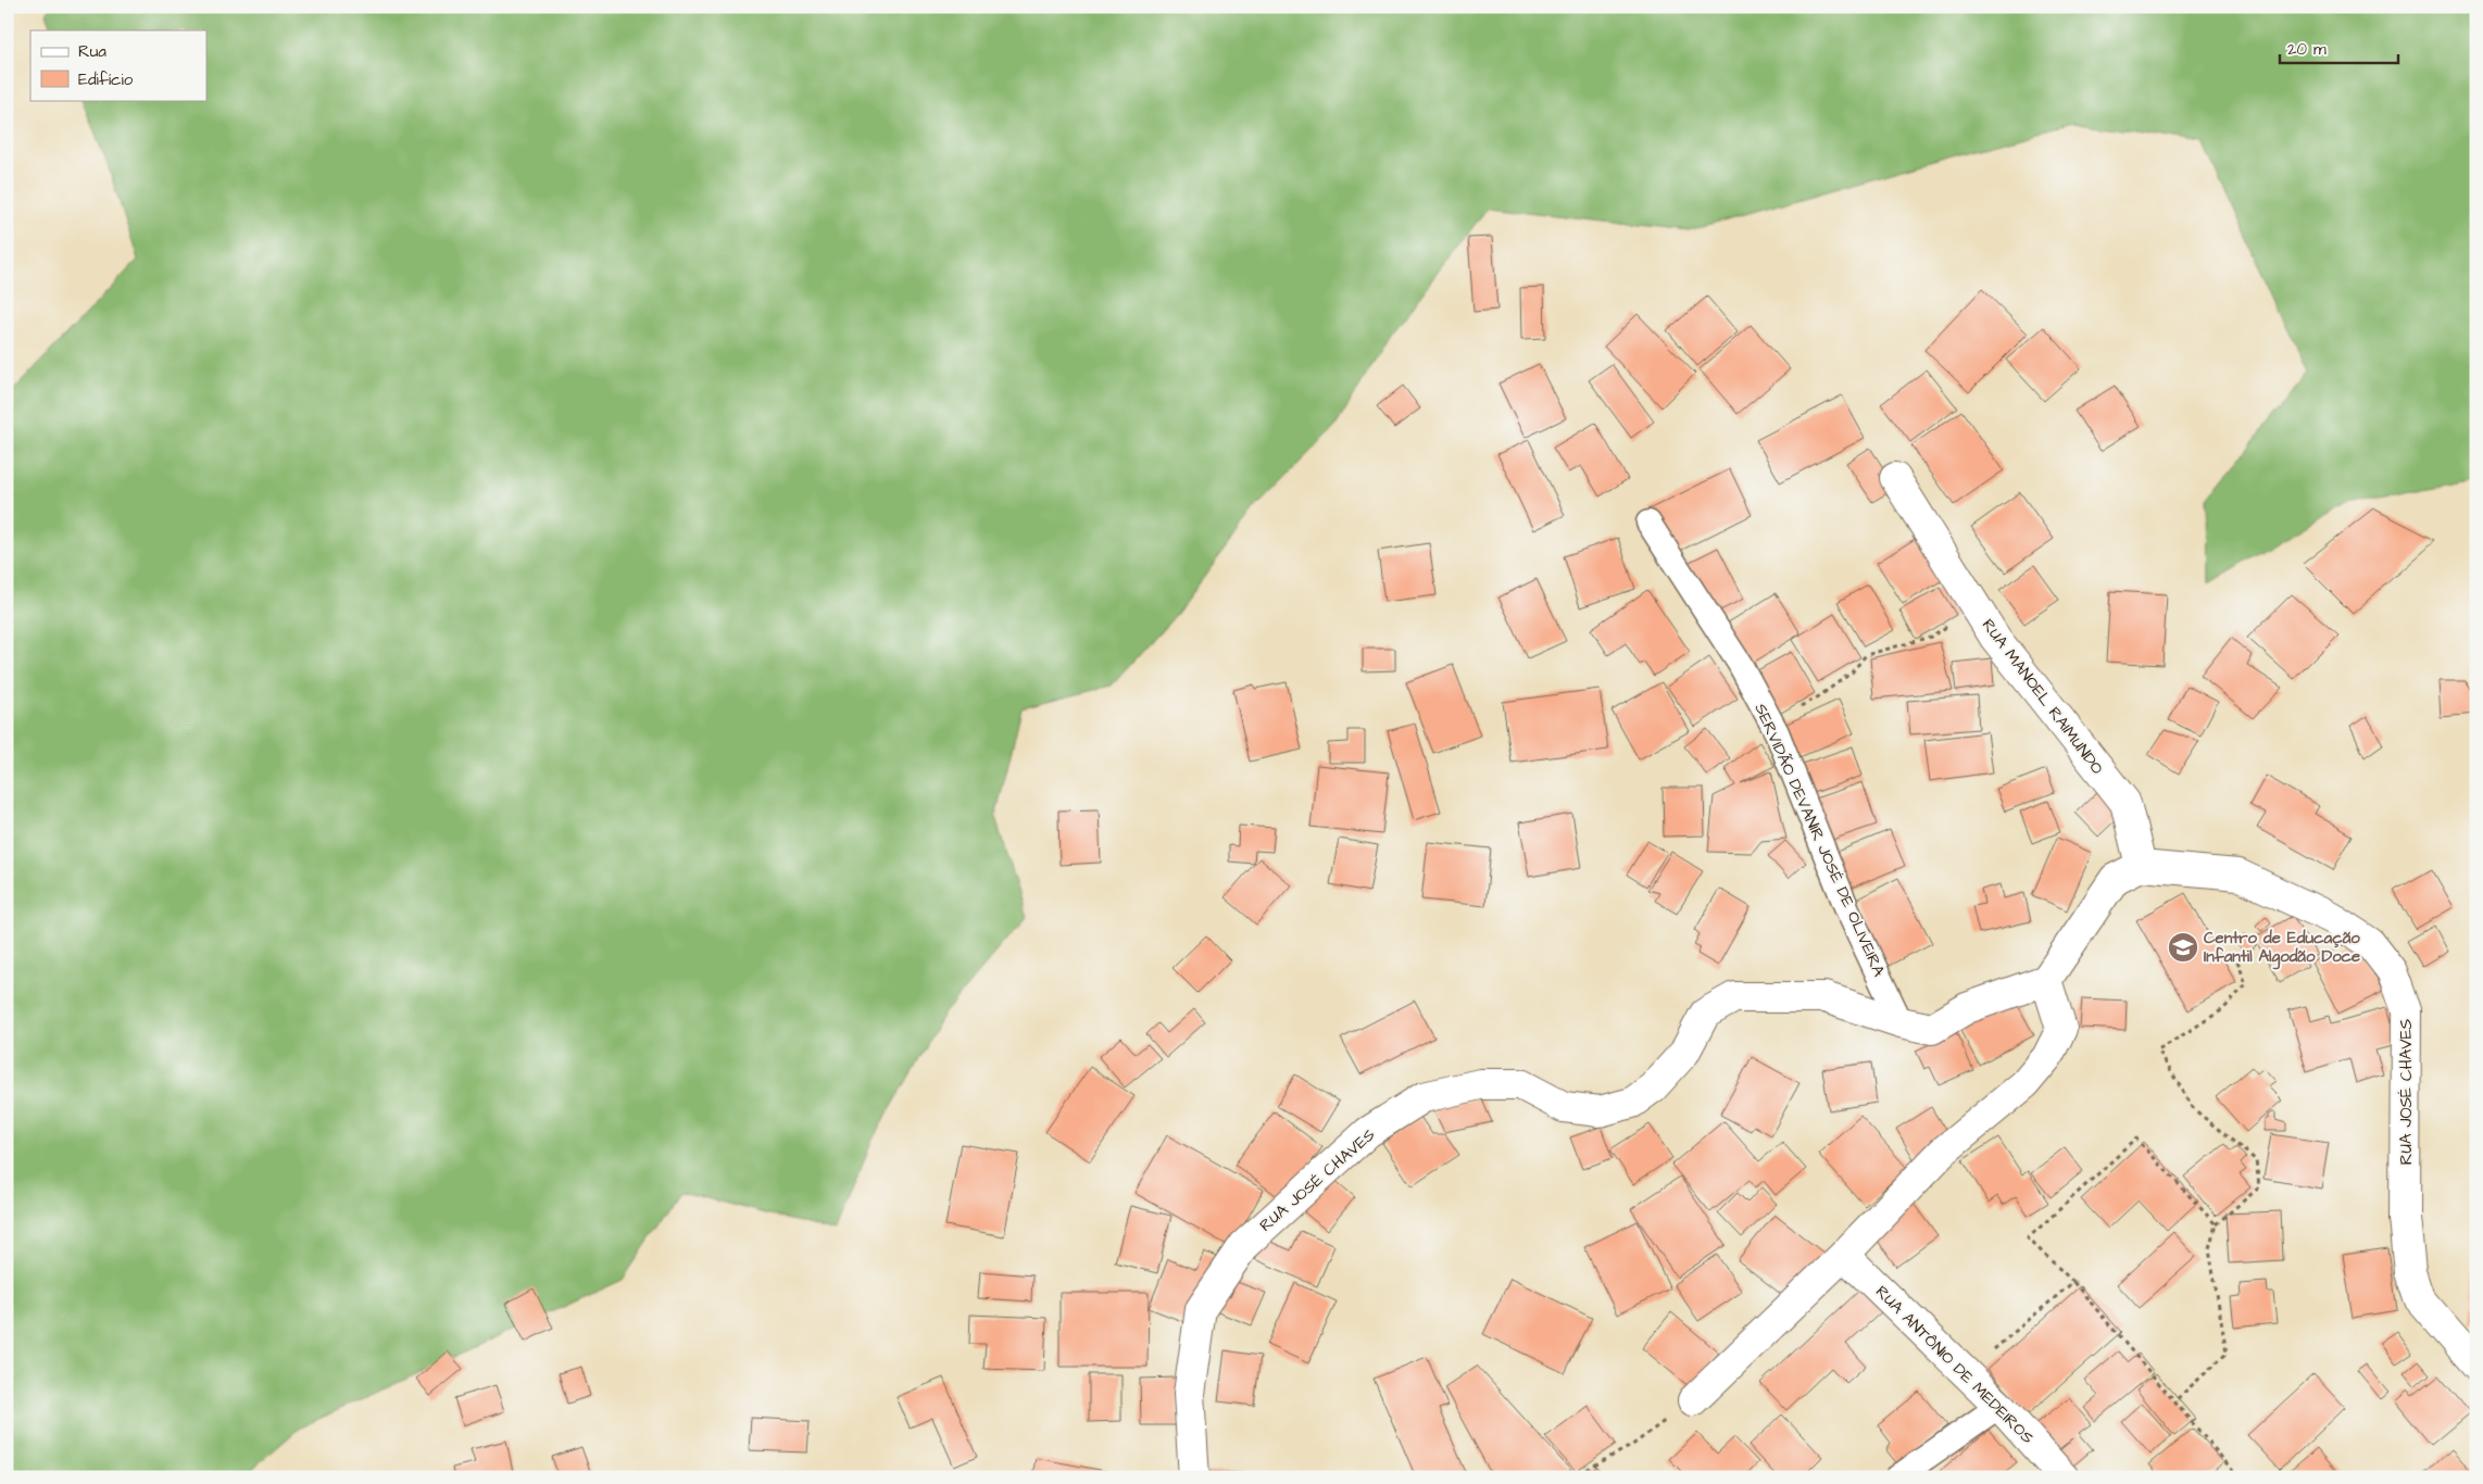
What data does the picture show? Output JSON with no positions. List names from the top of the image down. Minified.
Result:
{"streets":{"street":["RUA MANOEL RAIMUNDO","RUA JOSÉ CHAVES","RUA ANTÔNIO DE MEDEIROS"],"lane":["SERVIDÃO DEVANIR JOSÉ DE OLIVEIRA"]},"crossings":[["RUA MANOEL RAIMUNDO","RUA JOSÉ CHAVES"],["SERVIDÃO DEVANIR JOSÉ DE OLIVEIRA","RUA JOSÉ CHAVES"]],"places":{"school or university":["Centro de Educação Infantil Algodão Doce"]},"legend":["Rua","Edifício"],"scale_bar":"20 m"}
